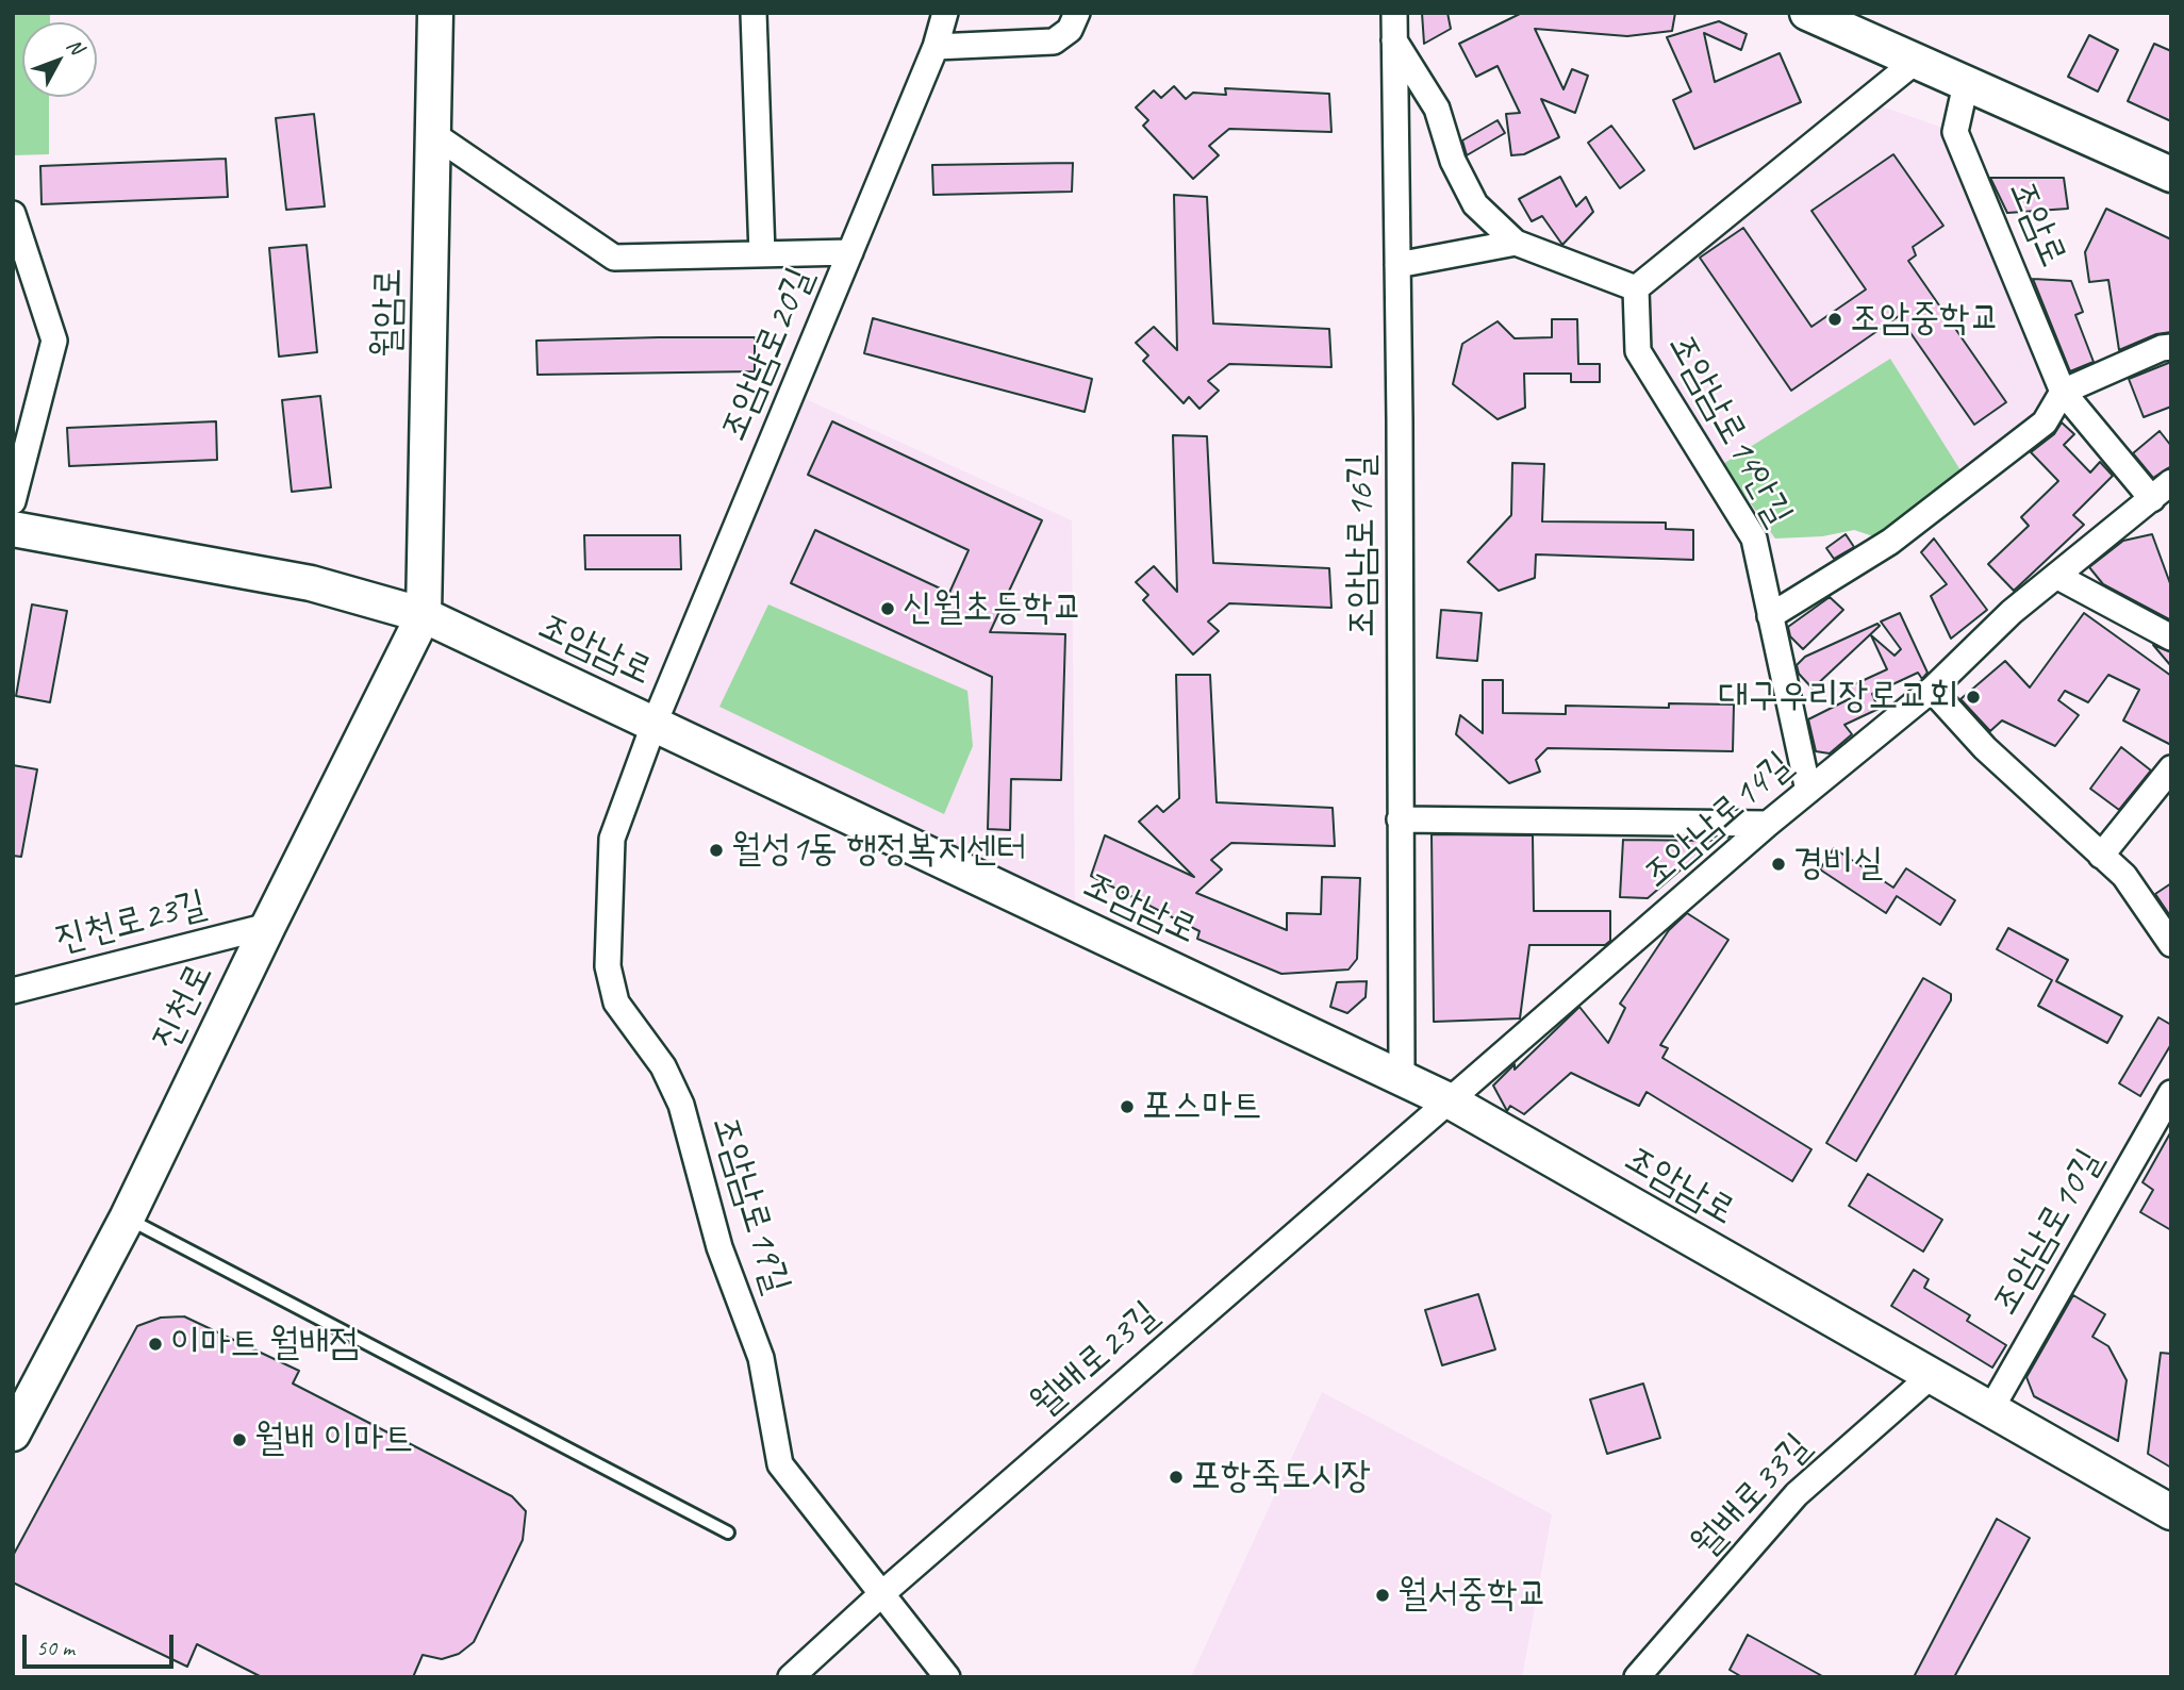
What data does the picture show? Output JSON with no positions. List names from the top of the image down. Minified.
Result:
{"streets":{"main road":["조암로","월암로","조암남로","진천로"],"street":["조암남로20길","조암남로14안길","조암남로16길","조암남로14길","진천로23길","조암남로19길","조암남로10길","월배로23길","월배로33길"]},"crossings":[["조암로","조암남로14길"],["월암로","조암남로"],["월암로","진천로"],["조암남로20길","조암남로"],["조암남로20길","조암남로19길"],["조암남로14안길","조암남로14길"],["조암남로16길","조암남로"],["조암남로","조암남로14길"],["조암남로","진천로"],["조암남로","조암남로19길"],["조암남로","조암남로10길"],["조암남로","월배로23길"],["조암남로","월배로33길"],["조암남로14길","월배로23길"],["진천로23길","진천로"],["조암남로19길","월배로23길"]],"places":["조암중학교","신월초등학교","대구우리장로교회","월성1동 행정복지센터","경비실","포스마트","이마트 월배점","월배 이마트","포항죽도시장","월서중학교"],"scale_bar":"50 m","north":"top right"}
